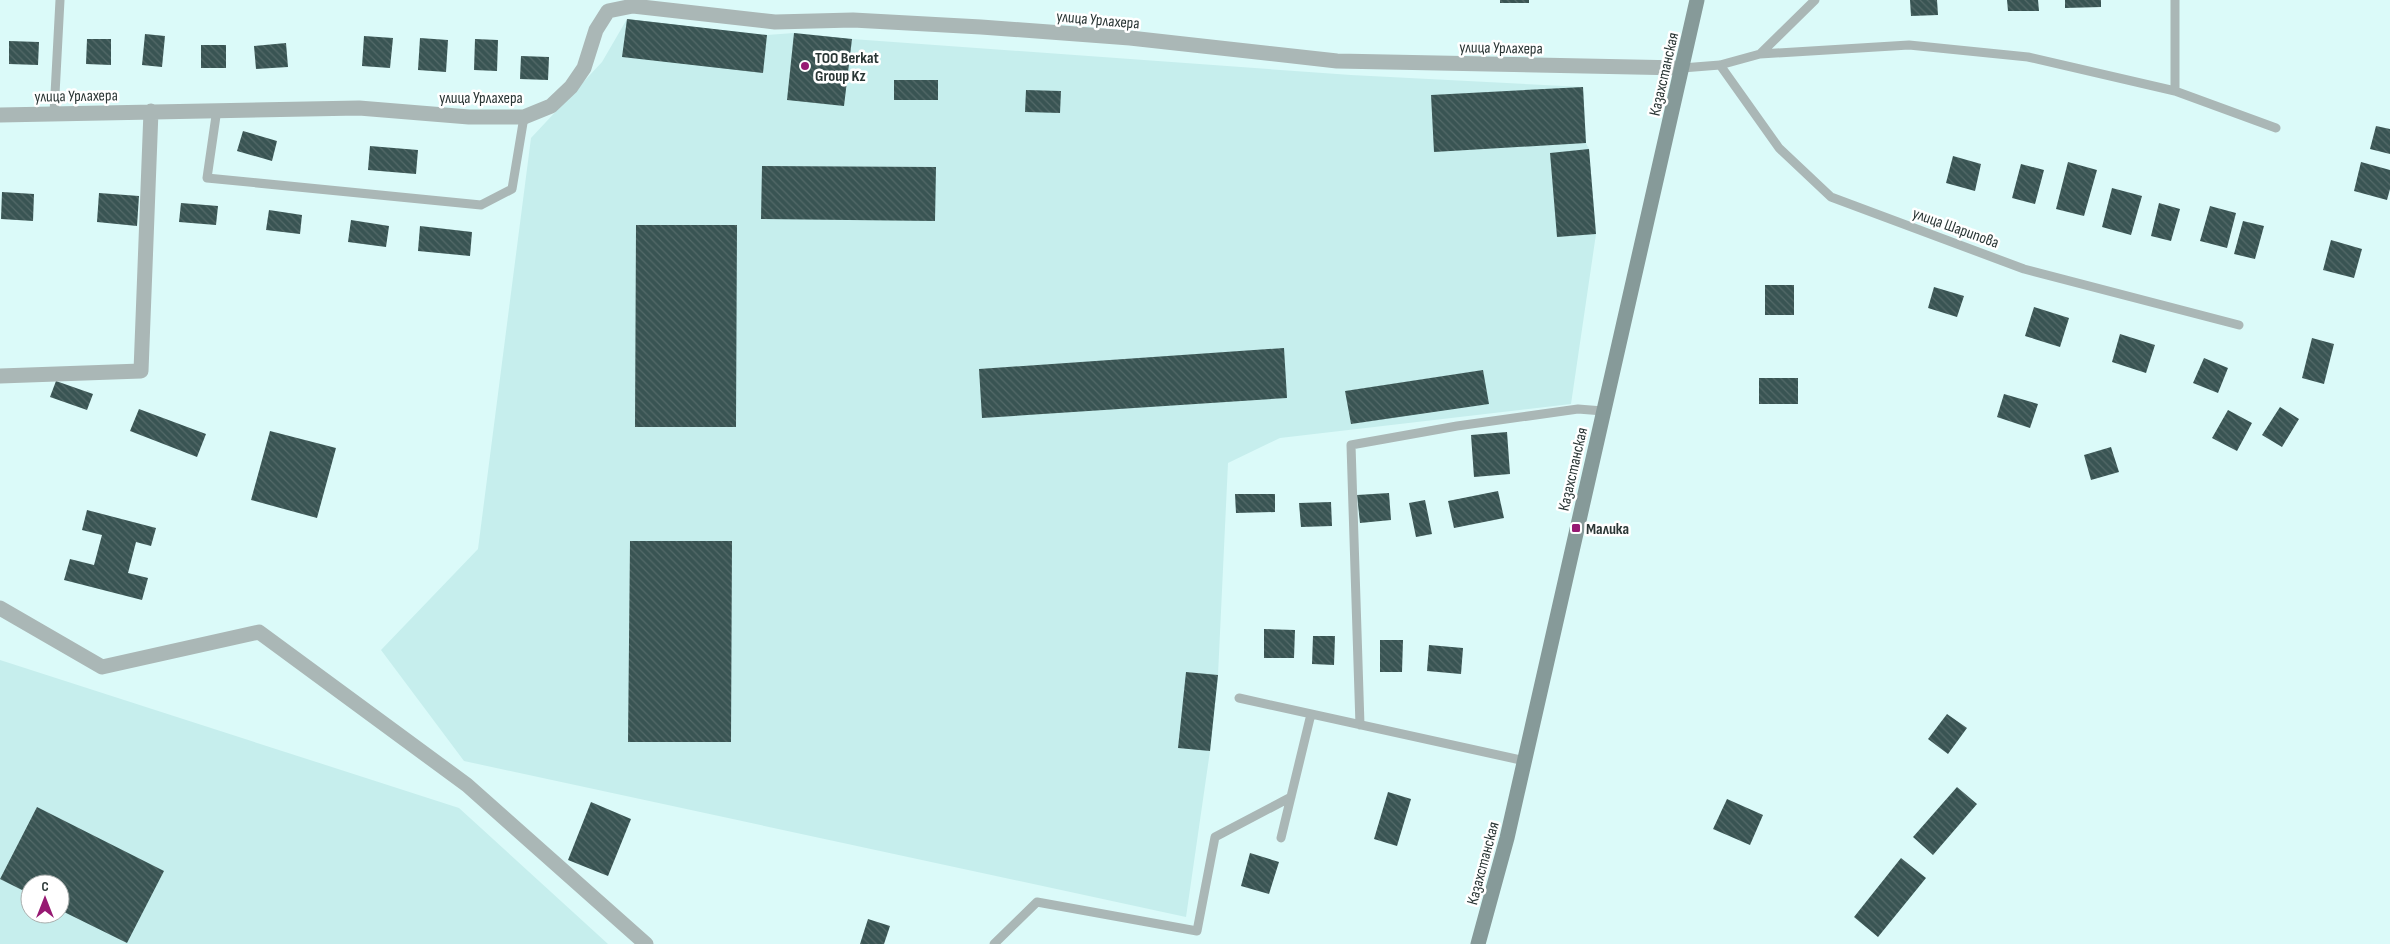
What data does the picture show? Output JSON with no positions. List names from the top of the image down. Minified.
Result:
{"streets":{"main road":["Казахстанская"],"street":["улица Урлахера"],"lane":["улица Шарипова"]},"crossings":[["улица Урлахера","Казахстанская"]],"places":{"other":["ТОО Berkat Group Kz"],"transit":["Малика"]},"north":"top"}
